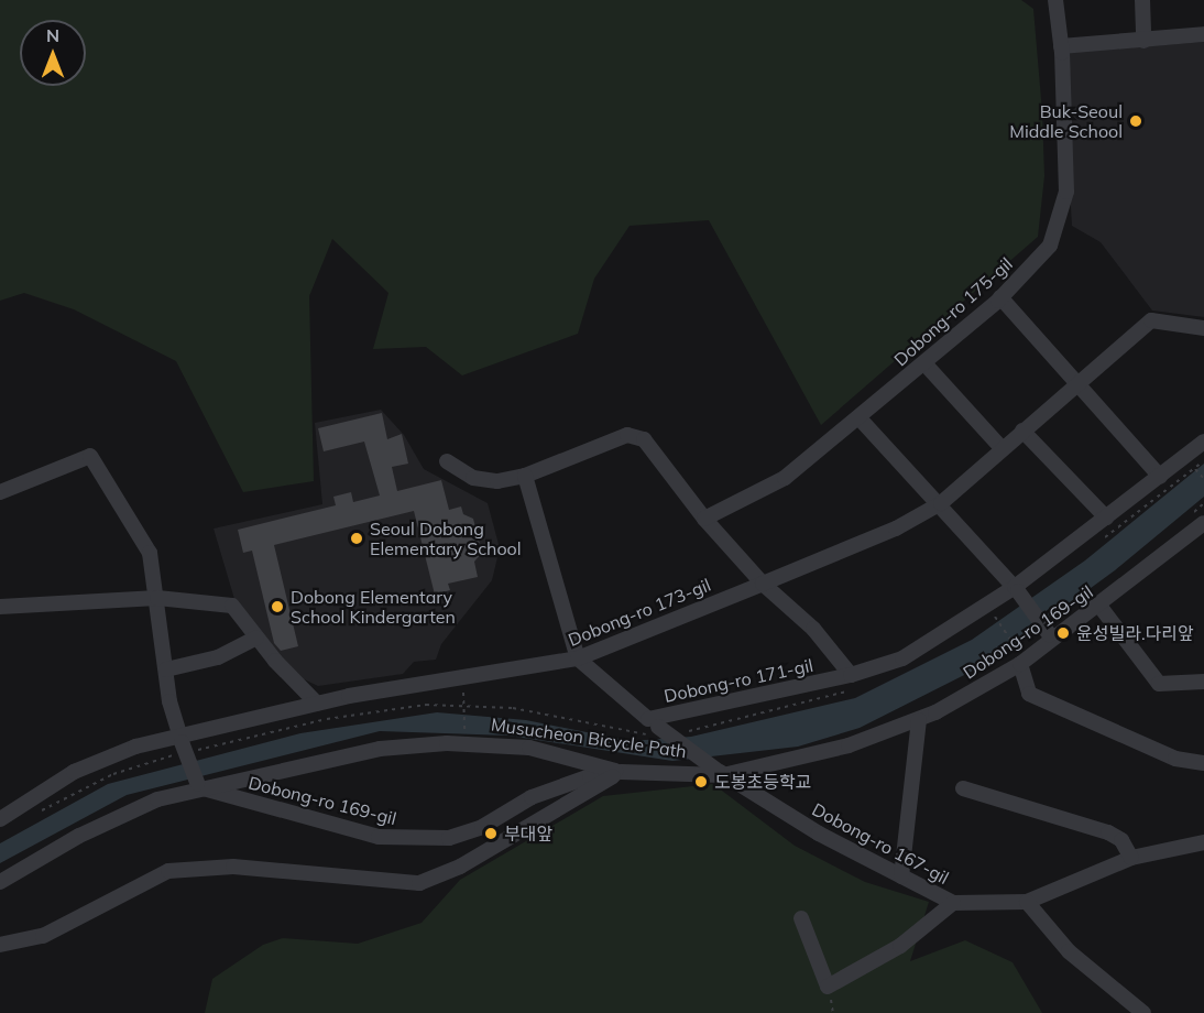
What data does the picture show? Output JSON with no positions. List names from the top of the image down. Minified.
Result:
{"streets":{"street":["Dobong-ro 175-gil","Dobong-ro 173-gil","Dobong-ro 169-gil","Dobong-ro 171-gil","Dobong-ro 167-gil"],"path":["Musucheon Bicycle Path"]},"crossings":[["Dobong-ro 175-gil","Dobong-ro 171-gil"],["Dobong-ro 173-gil","Dobong-ro 171-gil"],["Dobong-ro 169-gil","Dobong-ro 167-gil"],["Dobong-ro 171-gil","Dobong-ro 167-gil"]],"places":["Buk-Seoul Middle School","Seoul Dobong Elementary School","Dobong Elementary School Kindergarten","윤성빌라.다리앞","도봉초등학교","부대앞"],"north":"top"}
